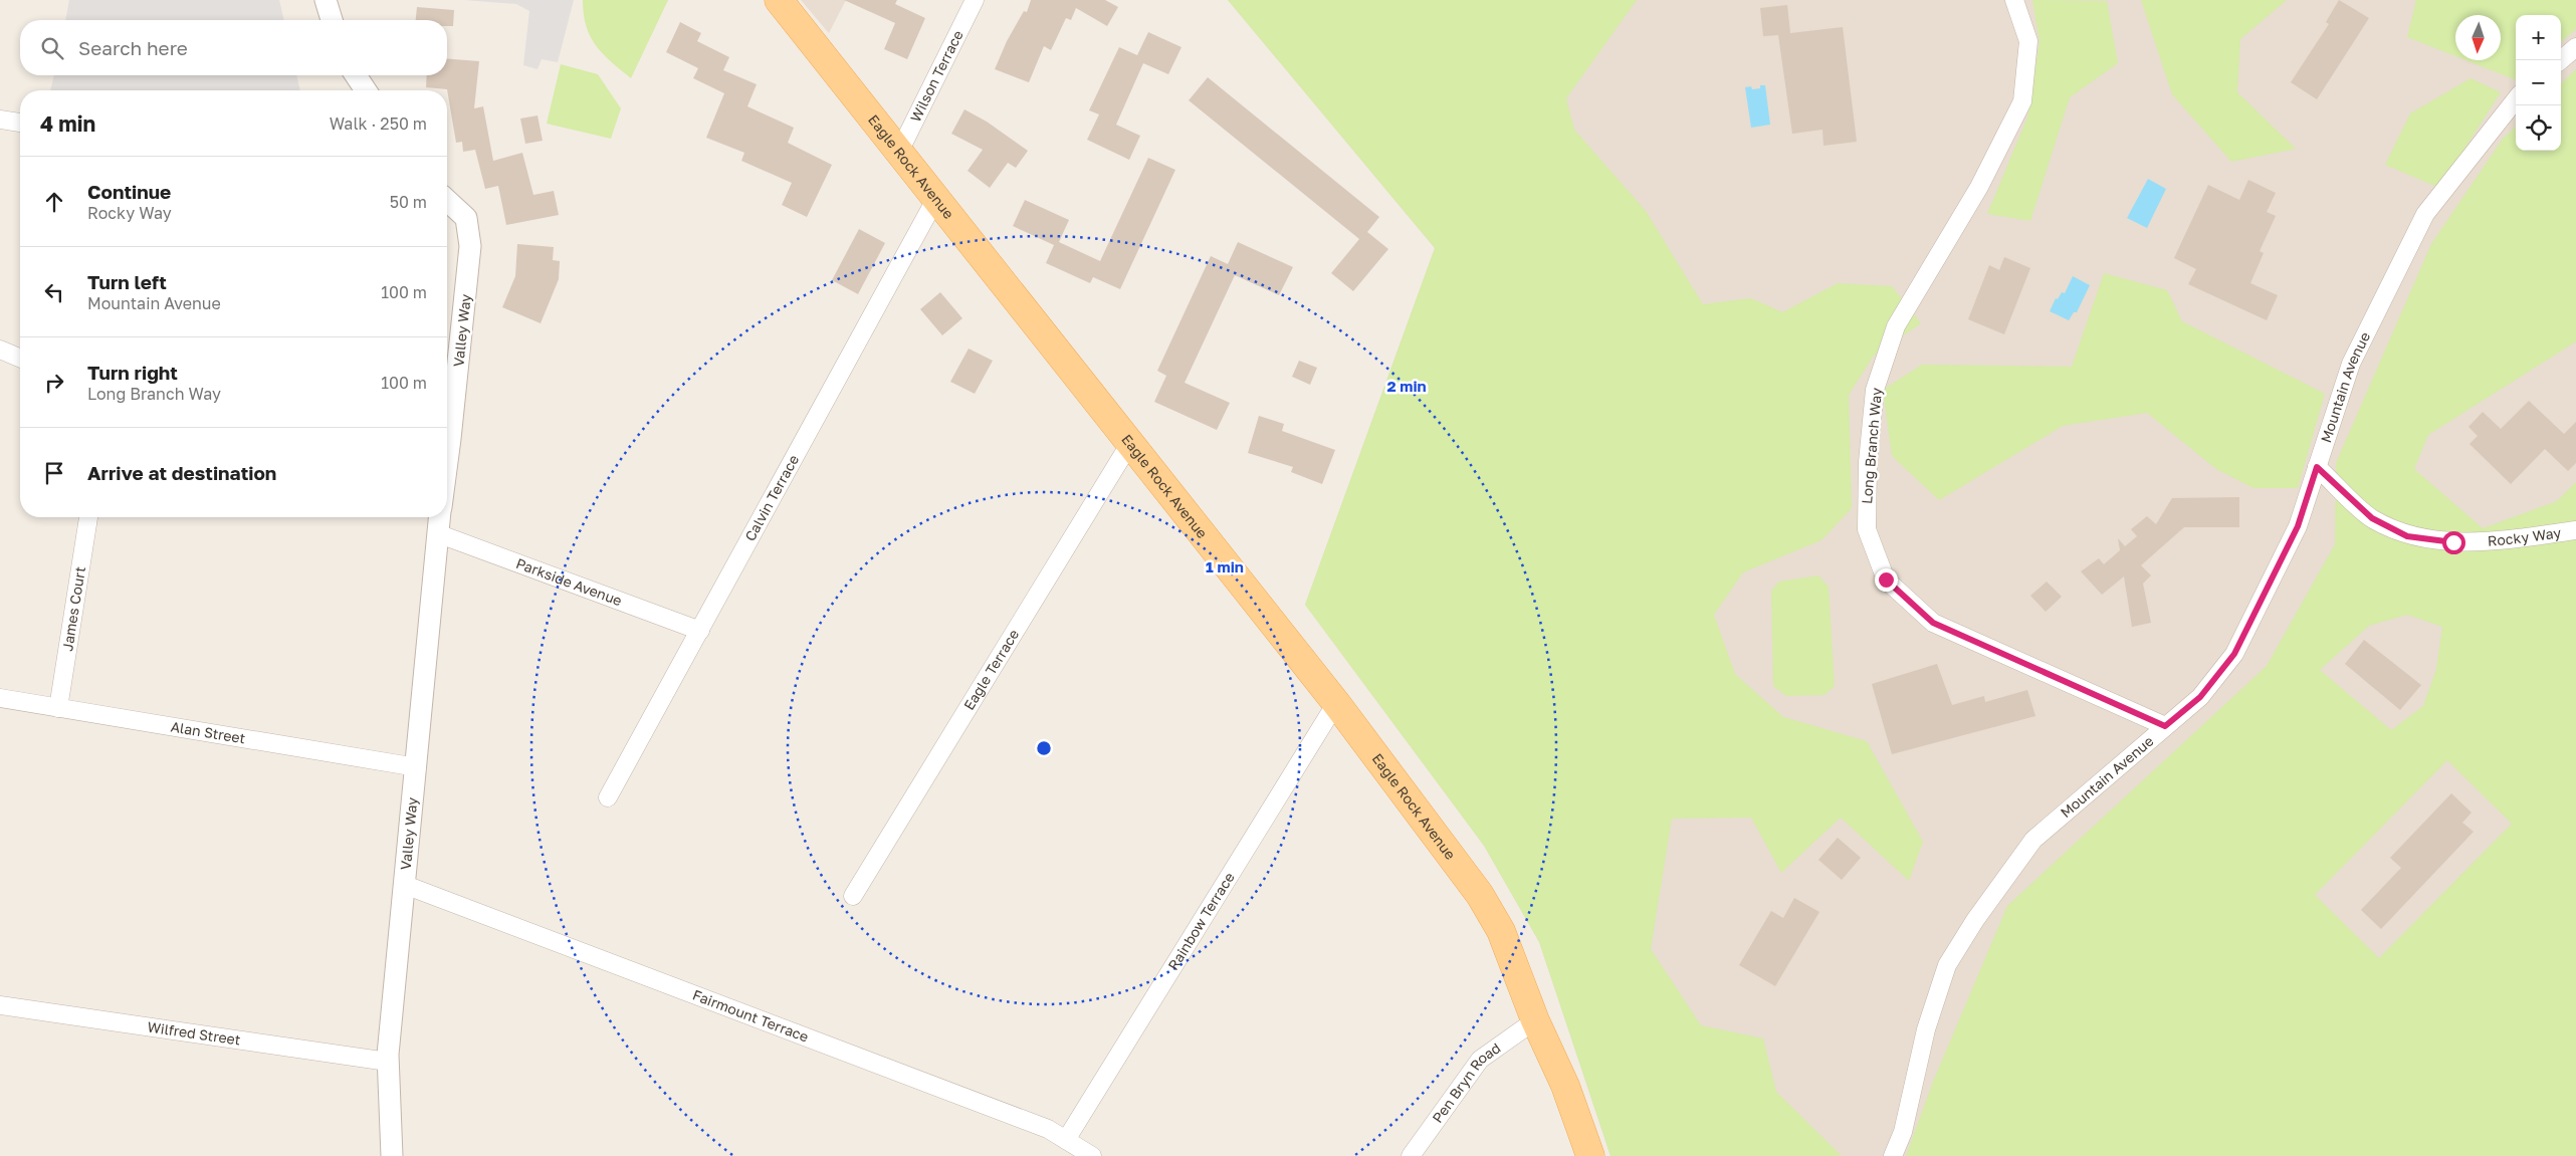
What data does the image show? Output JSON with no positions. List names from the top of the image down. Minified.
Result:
{"streets":{"main road":["Eagle Rock Avenue"],"street":["Wilson Terrace","Valley Way","Mountain Avenue","Long Branch Way","Calvin Terrace","Rocky Way","Parkside Avenue","James Court","Eagle Terrace","Alan Street","Rainbow Terrace","Fairmount Terrace","Wilfred Street","Pen Bryn Road"]},"crossings":[["Wilson Terrace","Eagle Rock Avenue"],["Eagle Rock Avenue","Calvin Terrace"],["Eagle Rock Avenue","Eagle Terrace"],["Eagle Rock Avenue","Rainbow Terrace"],["Eagle Rock Avenue","Pen Bryn Road"],["Valley Way","Parkside Avenue"],["Valley Way","Alan Street"],["Valley Way","Fairmount Terrace"],["Valley Way","Wilfred Street"],["Mountain Avenue","Long Branch Way"],["Mountain Avenue","Rocky Way"],["Calvin Terrace","Parkside Avenue"],["James Court","Alan Street"],["Rainbow Terrace","Fairmount Terrace"]],"north":"bottom","page":{"map_buttons":["+","−"],"search":"Search here","heading":["4 min","Walk · 250 m"],"list":[["Continue","Rocky Way","50 m"],["Turn left","Mountain Avenue","100 m"],["Turn right","Long Branch Way","100 m"],"Arrive at destination"]},"rings":["2 min","1 min"]}
